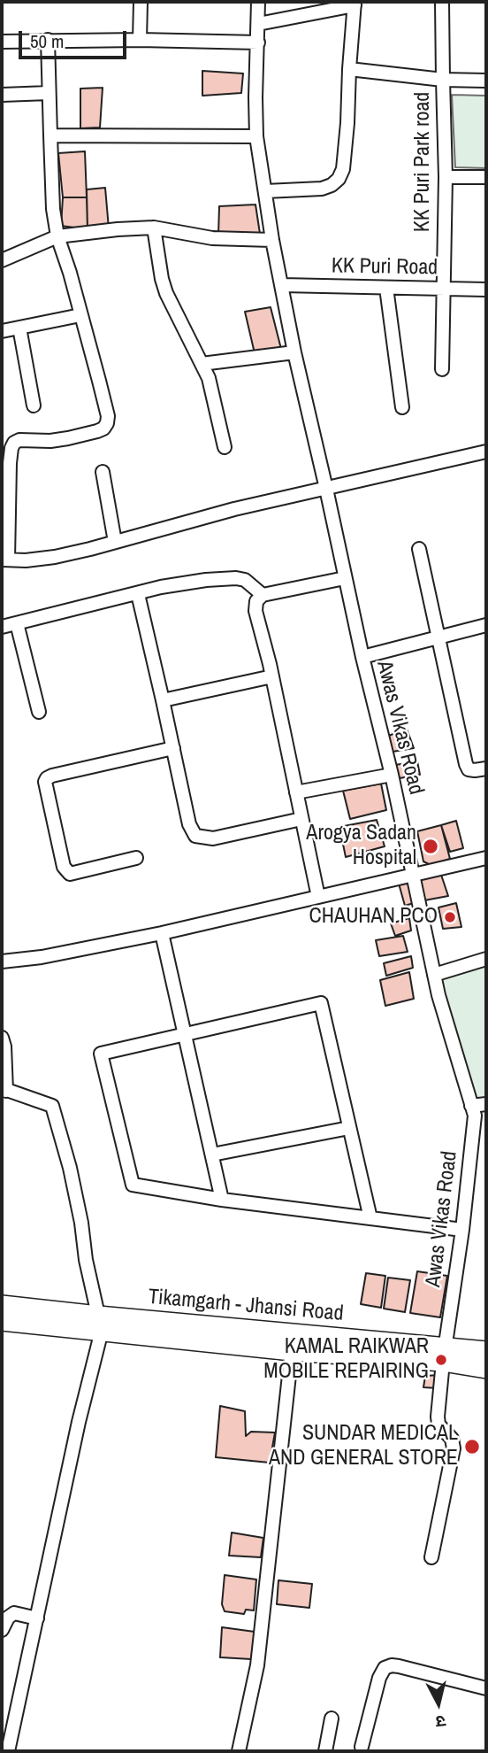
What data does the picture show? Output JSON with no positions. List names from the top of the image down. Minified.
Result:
{"streets":{"street":["KK Puri Park road","KK Puri Road","Awas Vikas Road","Tikamgarh - Jhansi Road"]},"crossings":[["KK Puri Park road","KK Puri Road"],["KK Puri Road","Awas Vikas Road"],["Awas Vikas Road","Tikamgarh - Jhansi Road"]],"places":["Arogya Sadan Hospital","CHAUHAN PCO","KAMAL RAIKWAR MOBILE REPAIRING","SUNDAR MEDICAL AND GENERAL STORE"],"scale_bar":"50 m","north":"bottom"}
